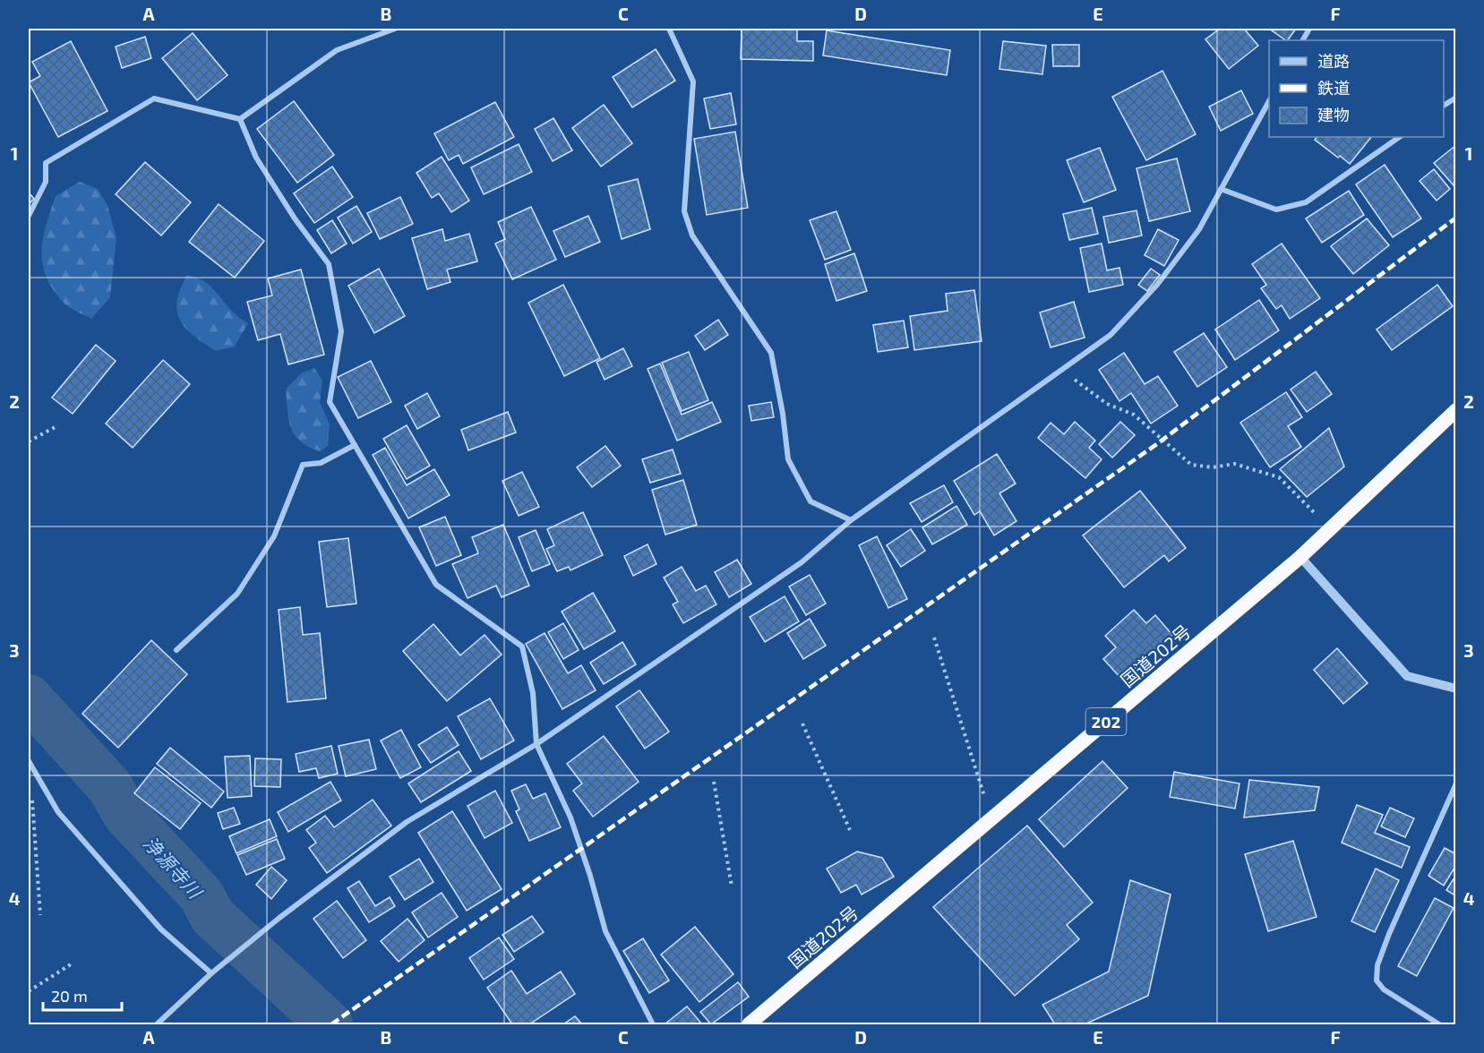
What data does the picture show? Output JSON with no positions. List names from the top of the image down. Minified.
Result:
{"streets":{"highway":["国道202号","202"]},"water":["浄源寺川"],"legend":["道路","鉄道","建物"],"scale_bar":"20 m","grid":{"columns":["A","B","C","D","E","F"],"rows":["1","2","3","4"]}}
